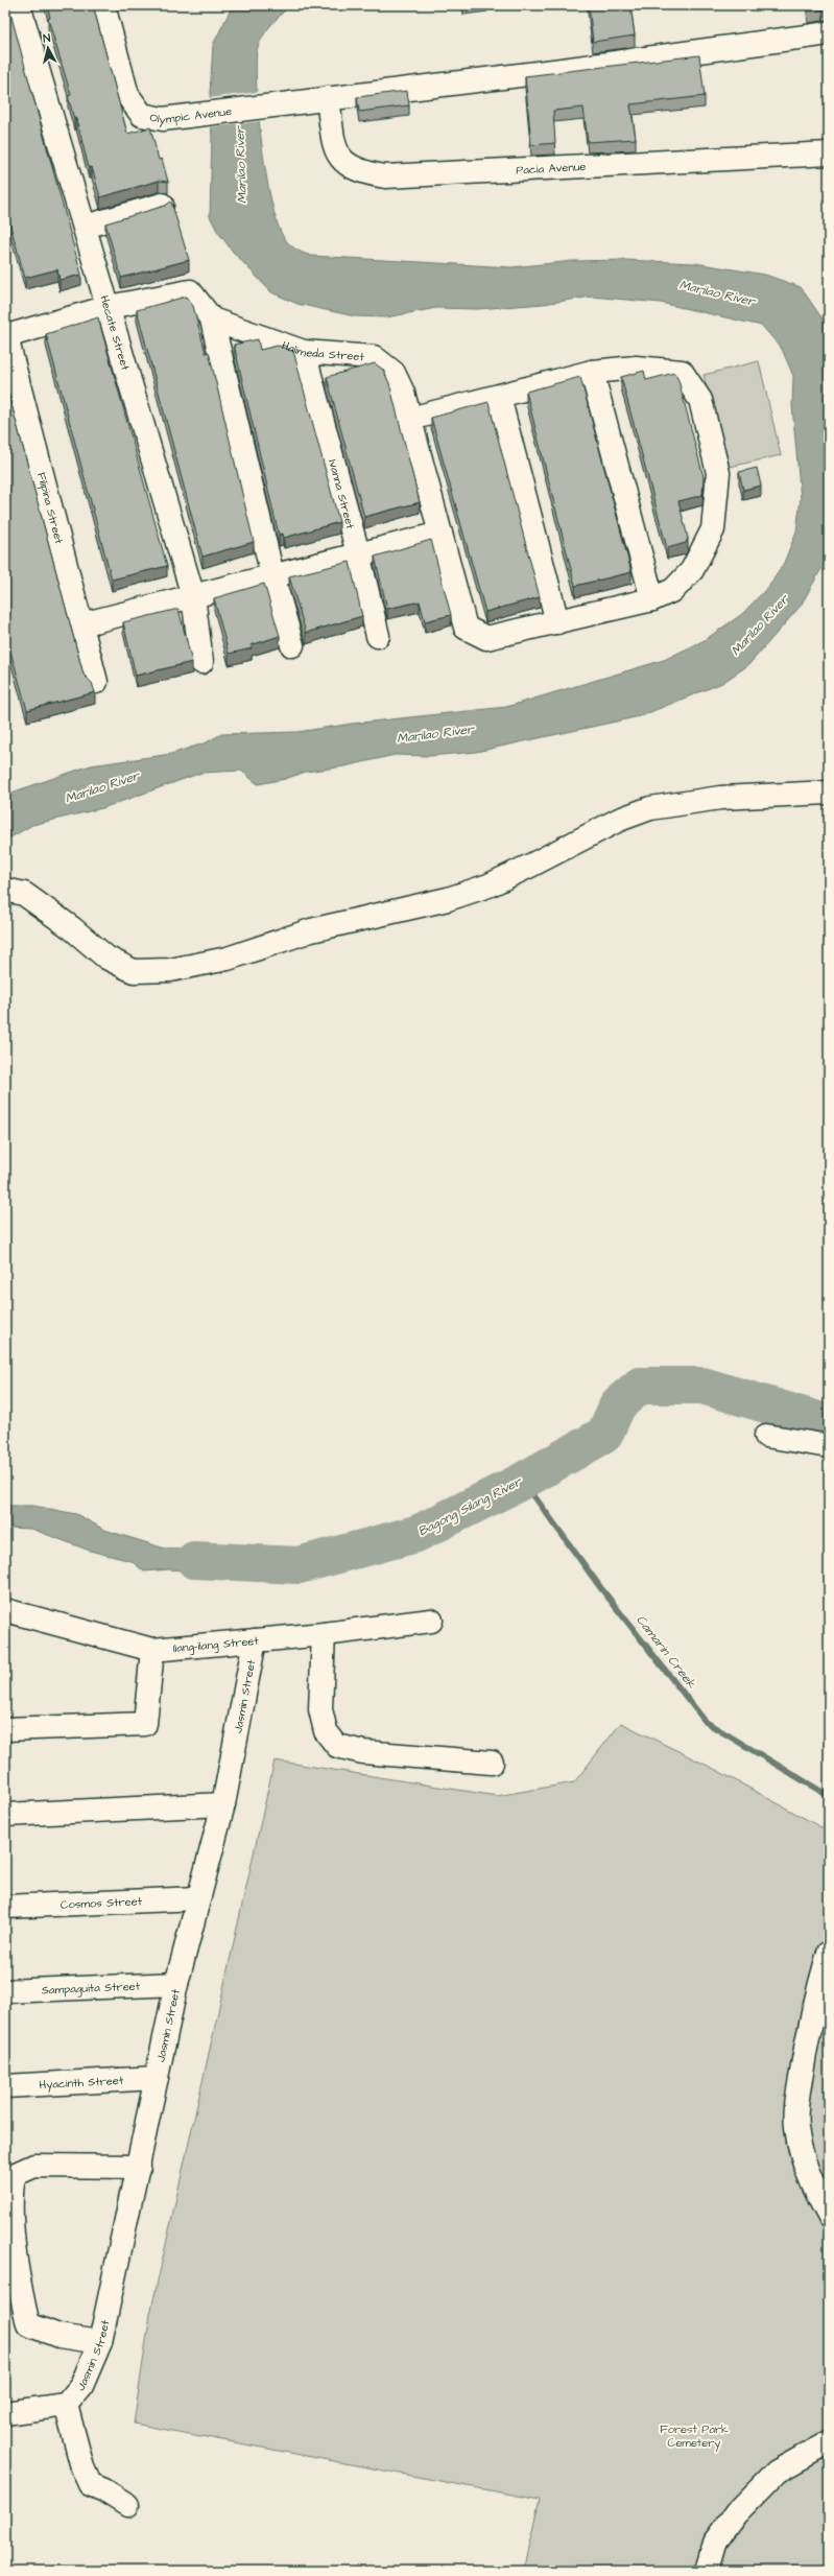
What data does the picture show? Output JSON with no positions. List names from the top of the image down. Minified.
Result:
{"streets":{"street":["Olympic Avenue","Pacia Avenue","Hecate Street","Halimeda Street","Ivanna Street","Filipina Street","Ilang-ilang Street","Jasmin Street","Cosmos Street","Sampaguita Street","Hyacinth Street"]},"crossings":[["Olympic Avenue","Pacia Avenue"],["Halimeda Street","Ivanna Street"],["Ilang-ilang Street","Jasmin Street"],["Jasmin Street","Cosmos Street"],["Jasmin Street","Sampaguita Street"],["Jasmin Street","Hyacinth Street"]],"water":["Marilao River","Bagong Silang River","Camarin Creek"],"parks":["Forest Park Cemetery"],"north":"top"}
